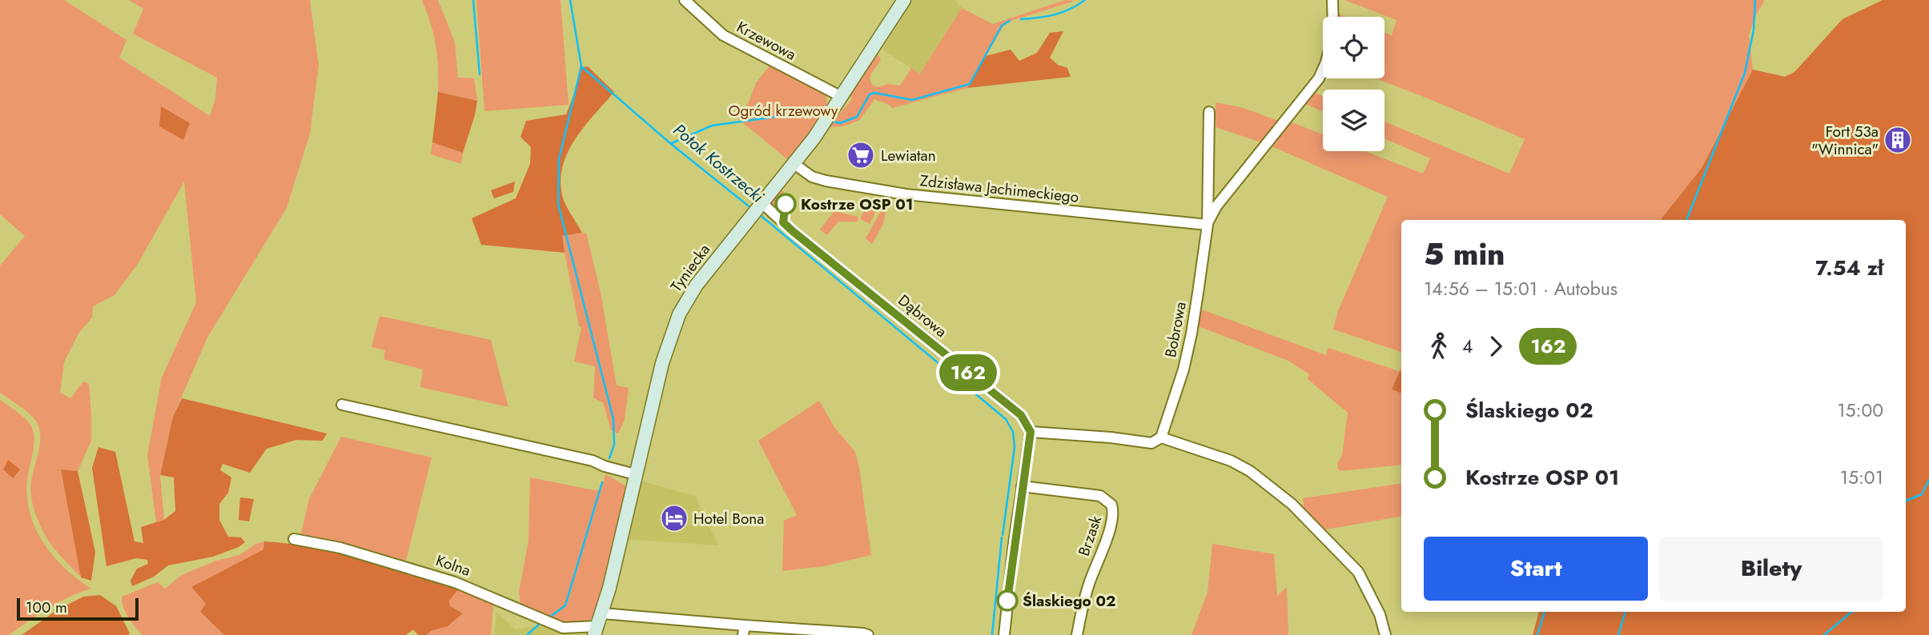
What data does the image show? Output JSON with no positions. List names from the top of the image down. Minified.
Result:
{"streets":{"street":["Krzewowa","Zdzisława Jachimeckiego","Tyniecka","Dąbrowa","Bobrowa","Brzask","Kolna"]},"crossings":[["Krzewowa","Tyniecka"],["Zdzisława Jachimeckiego","Tyniecka"],["Zdzisława Jachimeckiego","Bobrowa"],["Tyniecka","Dąbrowa"],["Tyniecka","Kolna"]],"water":["Potok Kostrzecki"],"parks":["Ogród krzewowy"],"places":{"building":["Fort 53a \"Winnica\""],"supermarket":["Lewiatan"],"other":["Kostrze OSP 01","Ślaskiego 02"],"hotel":["Hotel Bona"]},"lines":["bus line 162"],"scale_bar":"100 m","page":{"on_map":"162","heading":["5 min","14:56 – 15:01 · Autobus","7.54 zł"],"legs":["4","162"],"list":[{"name":"Ślaskiego 02","value":"15:00"},{"name":"Kostrze OSP 01","value":"15:01"}],"buttons":["Start","Bilety"],"scale":"100 m"}}
